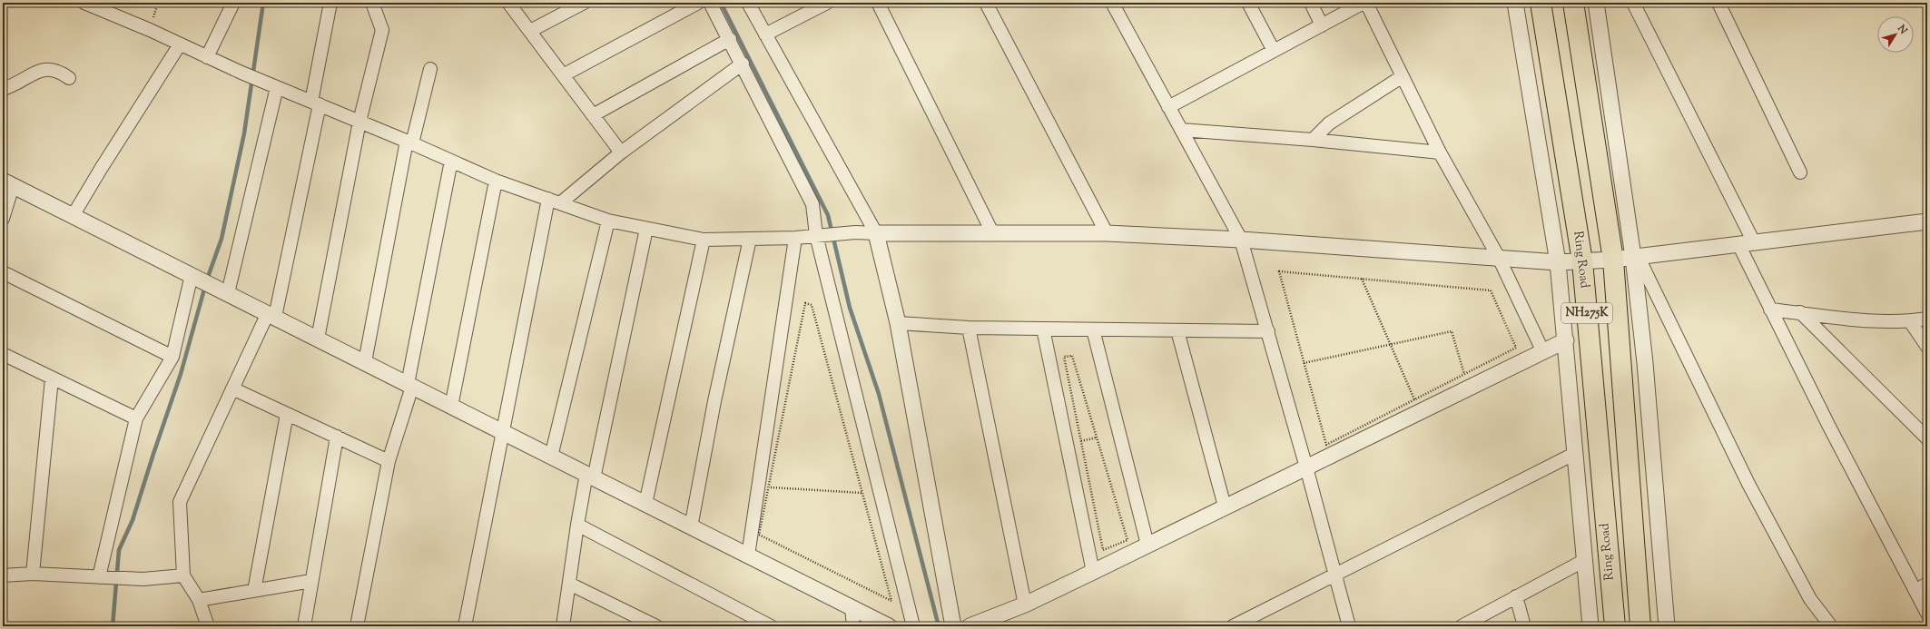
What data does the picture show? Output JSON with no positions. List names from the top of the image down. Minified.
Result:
{"streets":{"highway":["Ring Road","NH275K"]},"north":"top right"}
